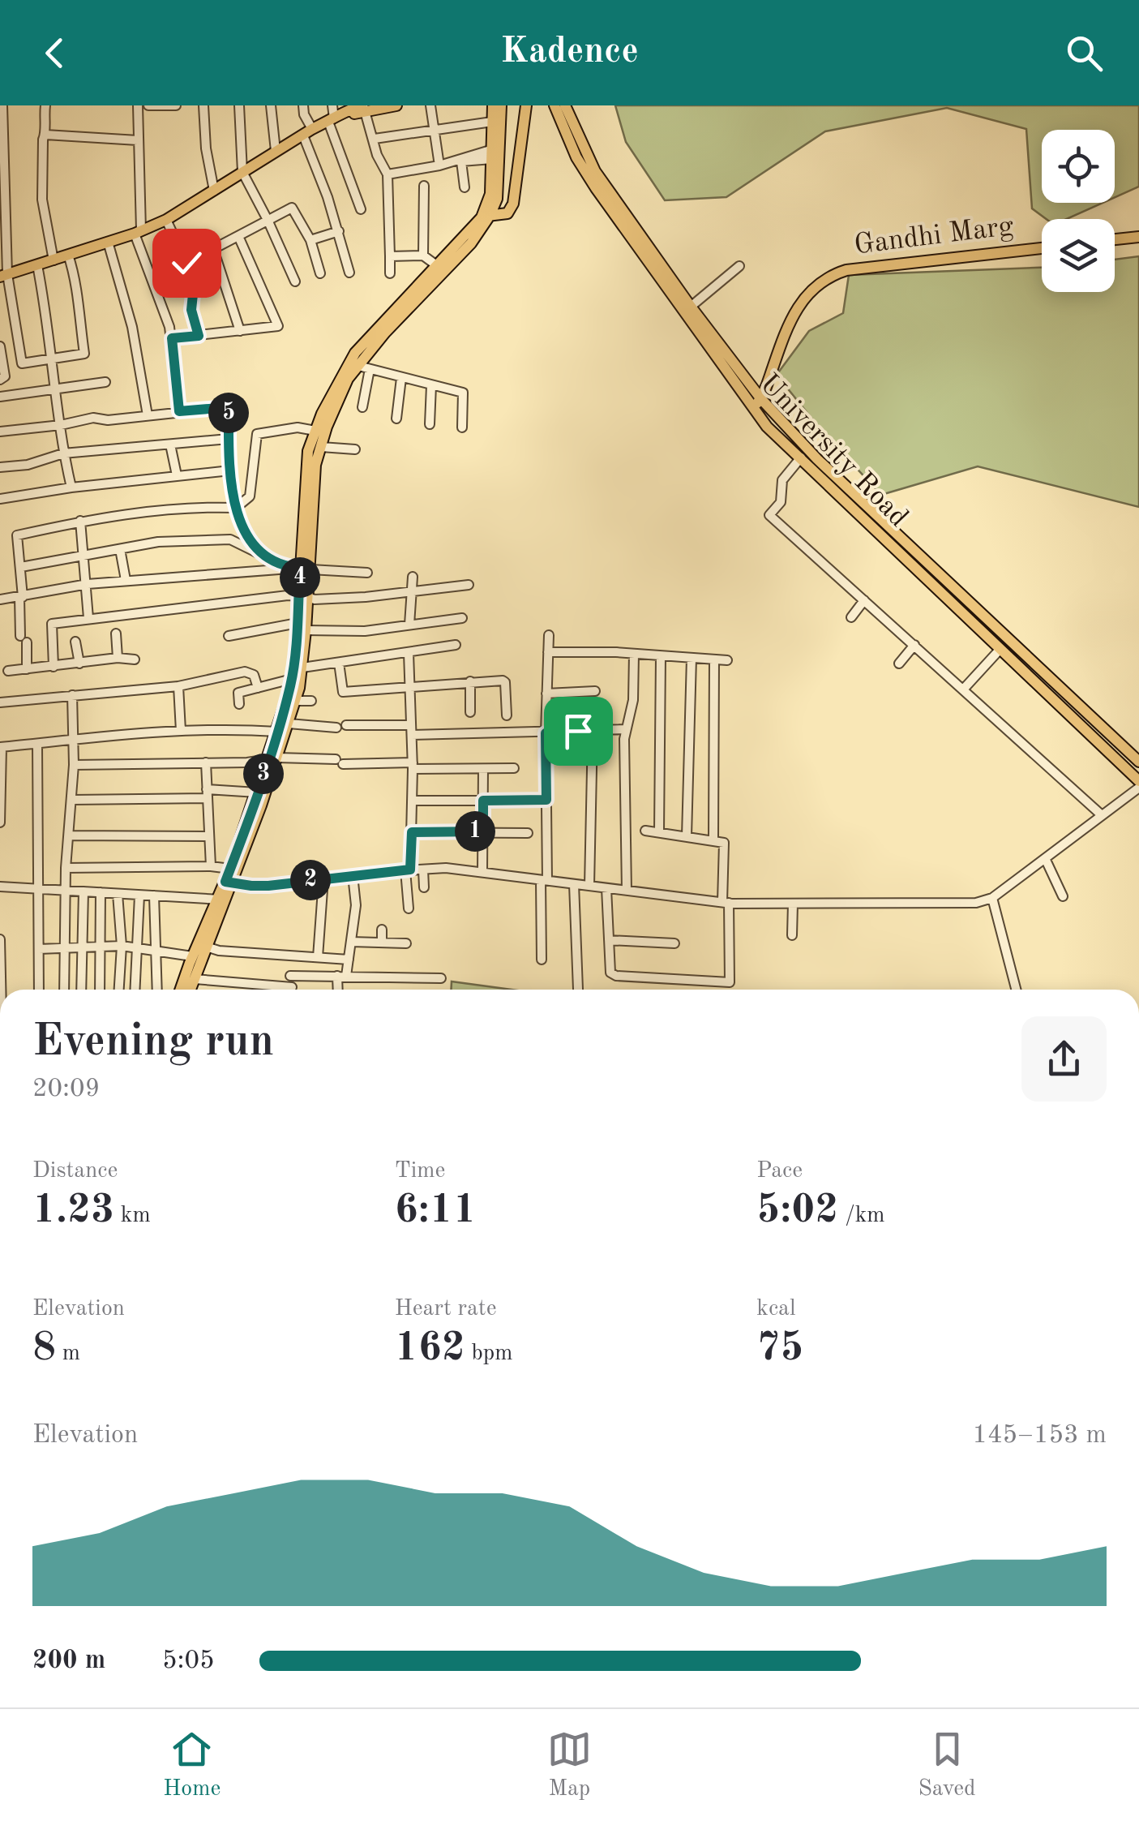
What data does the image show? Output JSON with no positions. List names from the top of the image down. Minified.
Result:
{"streets":{"main road":["Gandhi Marg","University Road"]},"crossings":[["Gandhi Marg","University Road"]],"page":{"header":"Kadence","pins":["5","4","3","1","2"],"heading":["Evening run","20:09"],"stats":[["Distance","1.23 km"],["Time","6:11"],["Pace","5:02 /km"],["Elevation","8 m"],["Heart rate","162 bpm"],["kcal","75"]],"chart":["Elevation","145–153 m"],"list":[{"name":"200 m","note":"5:05"}],"tabs":["Home","Map","Saved"]}}
